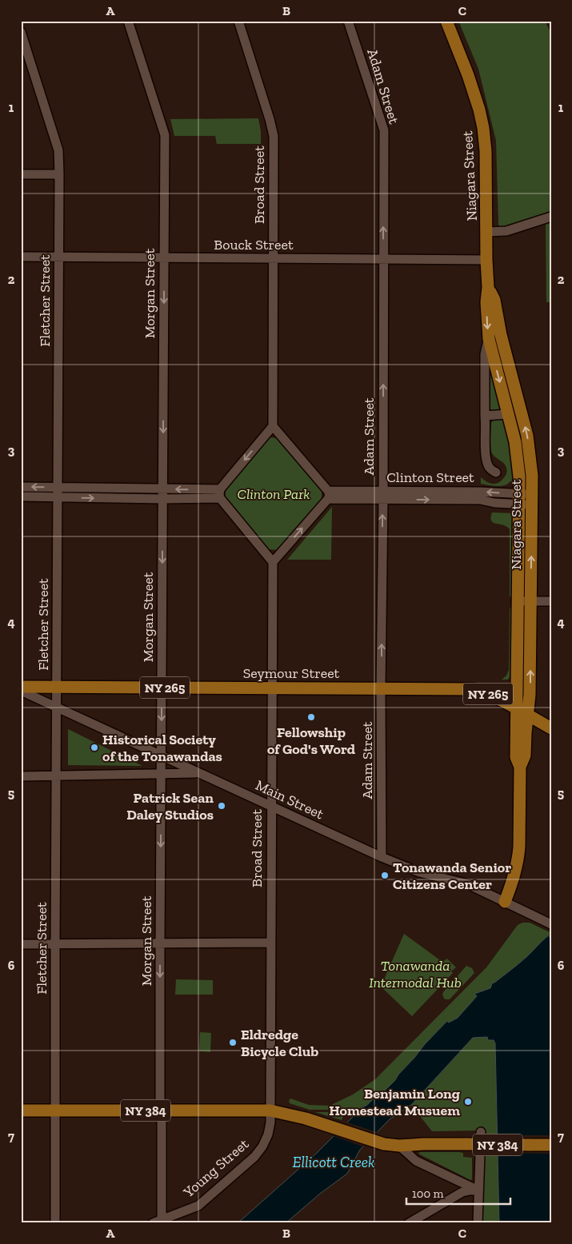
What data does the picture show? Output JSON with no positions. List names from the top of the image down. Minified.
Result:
{"streets":{"main road":["Niagara Street","Seymour Street","NY 265","NY 384"],"street":["Adam Street","Broad Street","Bouck Street","Morgan Street","Fletcher Street","Clinton Street","Main Street","Young Street"]},"crossings":[["Adam Street","Bouck Street"],["Adam Street","Clinton Street"],["Adam Street","Seymour Street"],["Adam Street","Main Street"],["Niagara Street","Bouck Street"],["Niagara Street","Clinton Street"],["Niagara Street","Seymour Street"],["Niagara Street","Main Street"],["Broad Street","Bouck Street"],["Broad Street","Seymour Street"],["Broad Street","Main Street"],["Broad Street","NY 384"],["Broad Street","Young Street"],["Bouck Street","Morgan Street"],["Bouck Street","Fletcher Street"],["Morgan Street","Seymour Street"],["Morgan Street","Main Street"],["Morgan Street","NY 384"],["Morgan Street","Young Street"],["Fletcher Street","Seymour Street"],["Fletcher Street","Main Street"],["Fletcher Street","NY 384"],["NY 384","Young Street"]],"one_way":["Adam Street","Morgan Street"],"water":["Ellicott Creek"],"parks":["Clinton Park","Tonawanda Intermodal Hub"],"places":["Fellowship of God's Word","Historical Society of the Tonawandas","Patrick Sean Daley Studios","Tonawanda Senior Citizens Center","Eldredge Bicycle Club","Benjamin Long Homestead Musuem"],"scale_bar":"100 m","grid":{"columns":["A","B","C"],"rows":["1","2","3","4","5","6","7"]}}
